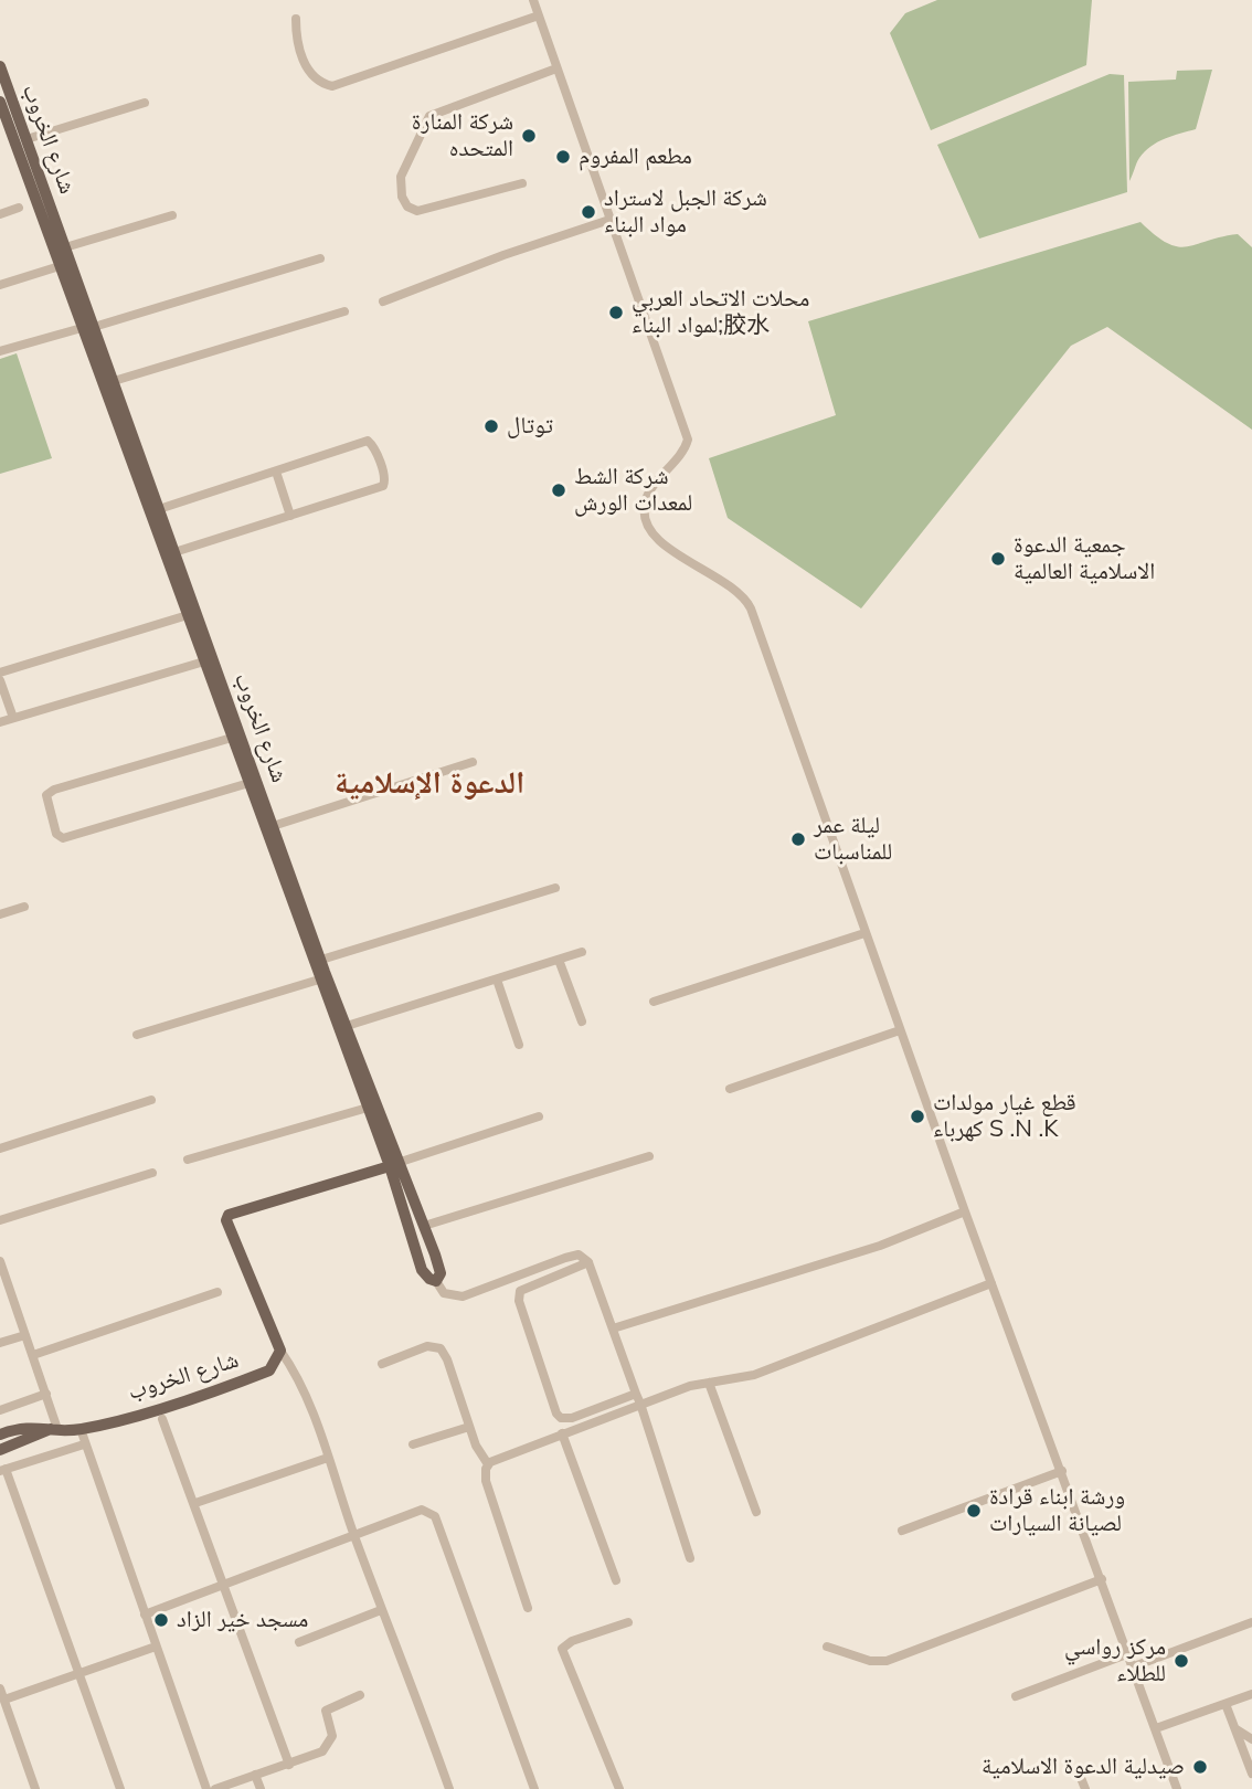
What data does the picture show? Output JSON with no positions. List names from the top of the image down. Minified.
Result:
{"streets":{"main road":["شارع الخروب"]},"districts":["الدعوة الإسلامية"],"places":["شركة المنارة المتحده","مطعم المفروم","شركة الجبل لاستراد مواد البناء","محلات الاتحاد العربي لمواد البناء;胶水","توتال","شركة الشط لمعدات الورش","جمعية الدعوة الاسلامية العالمية","ليلة عمر للمناسبات","قطع غيار مولدات كهرباء S .N .K","ورشة ابناء قرادة لصيانة السيارات","مسجد خير الزاد","مركز رواسي للطلاء","صيدلية الدعوة الاسلامية"]}
